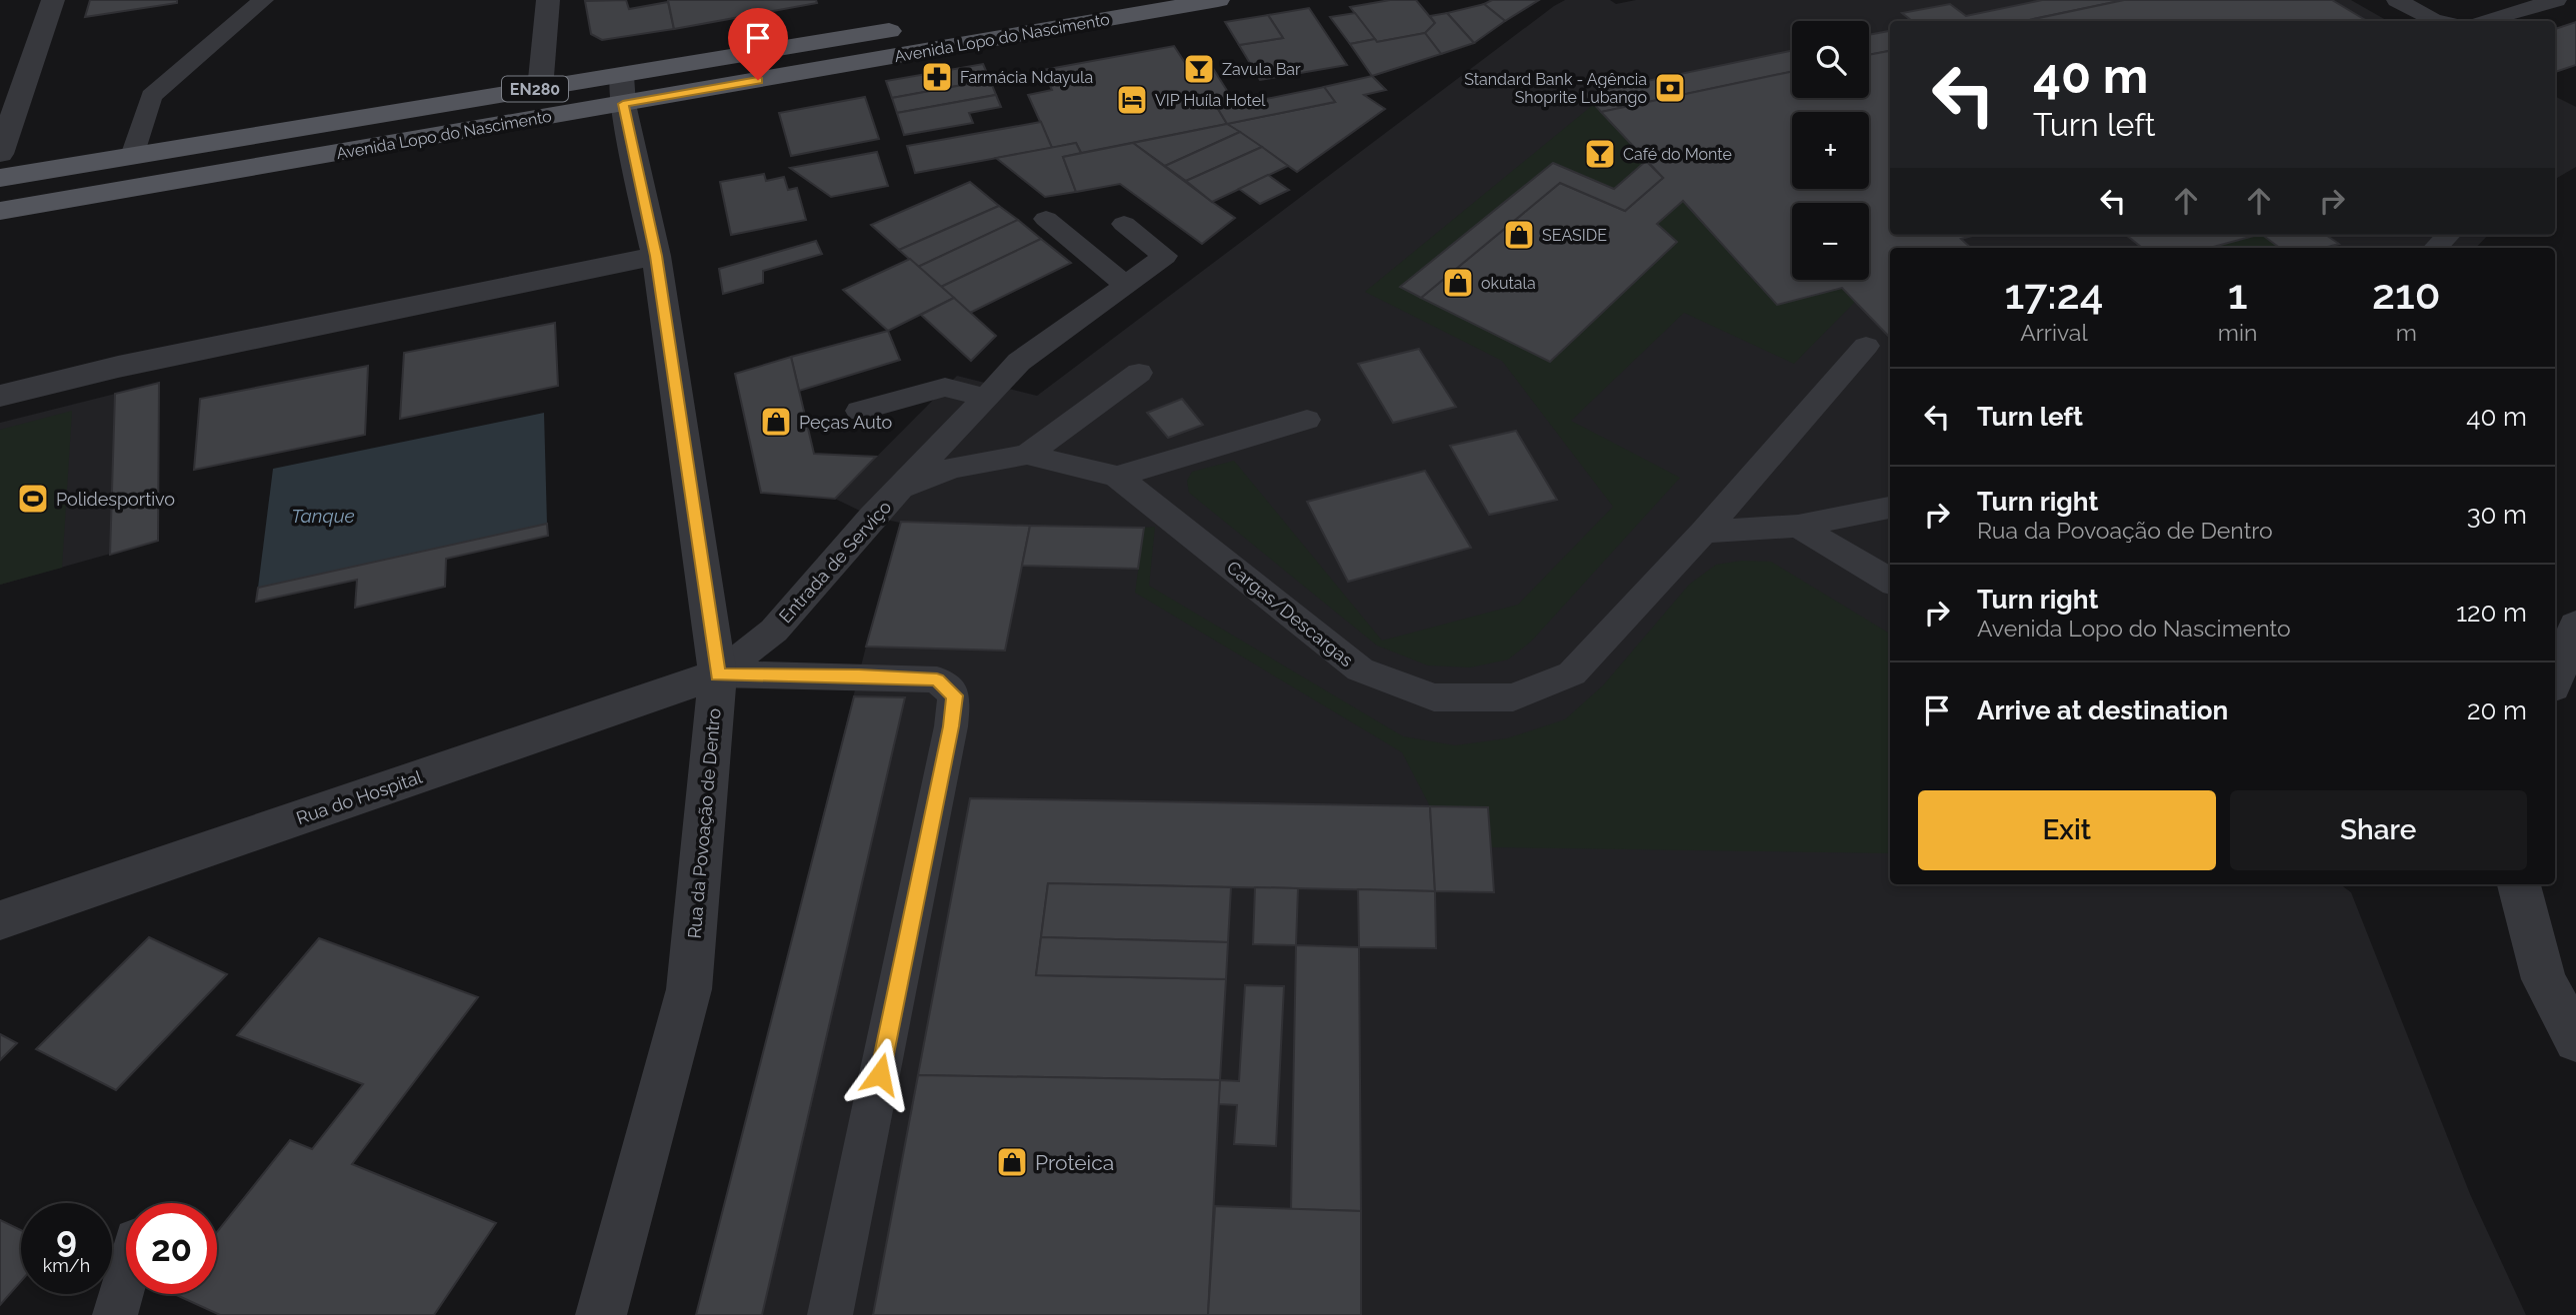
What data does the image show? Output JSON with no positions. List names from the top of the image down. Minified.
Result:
{"streets":{"main road":["Avenida Lopo do Nascimento","EN280"],"street":["Rua do Hospital","Rua da Povoação de Dentro"],"lane":["Entrada de Serviço","Cargas/Descargas"]},"crossings":[["Avenida Lopo do Nascimento","Rua da Povoação de Dentro"],["Entrada de Serviço","Cargas/Descargas"],["Entrada de Serviço","Rua do Hospital"],["Entrada de Serviço","Rua da Povoação de Dentro"],["Rua do Hospital","Rua da Povoação de Dentro"]],"water":["Tanque"],"places":{"bar":["Zavula Bar","Café do Monte"],"pharmacy":["Farmácia Ndayula"],"bank":["Standard Bank - Agência Shoprite Lubango"],"hotel":["VIP Huíla Hotel"],"shop":["SEASIDE","okutala","Peças Auto","Proteica"],"sports":["Polidesportivo"]},"page":{"map_buttons":["+","−"],"turn":["40 m","Turn left"],"eta":["17:24","Arrival","1","min","210","m"],"list":[{"name":"Turn left","value":"40 m"},{"name":"Turn right","note":"Rua da Povoação de Dentro","value":"30 m"},{"name":"Turn right","note":"Avenida Lopo do Nascimento","value":"120 m"},{"name":"Arrive at destination","value":"20 m"}],"buttons":["Exit","Share"],"speed":"9 km/h","limit":"20"}}
